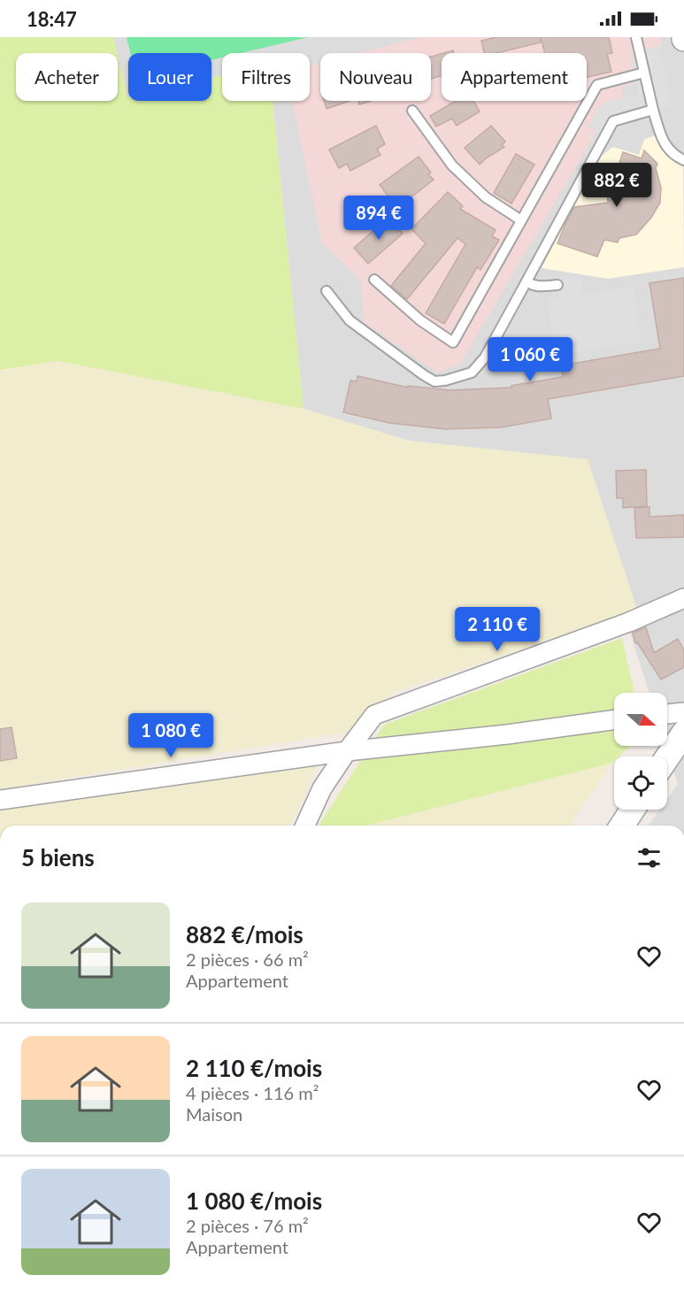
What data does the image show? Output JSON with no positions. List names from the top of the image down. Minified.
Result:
{"north":"right","page":{"status":"18:47","chip":["Acheter","Louer","Filtres","Nouveau","Appartement"],"price":["882 €","894 €","1 060 €","2 110 €","1 080 €"],"heading":"5 biens","list":[{"name":"882 €/mois","note":"2 pièces · 66 m² · Appartement"},{"name":"2 110 €/mois","note":"4 pièces · 116 m² · Maison"},{"name":"1 080 €/mois","note":"2 pièces · 76 m² · Appartement"}]}}
